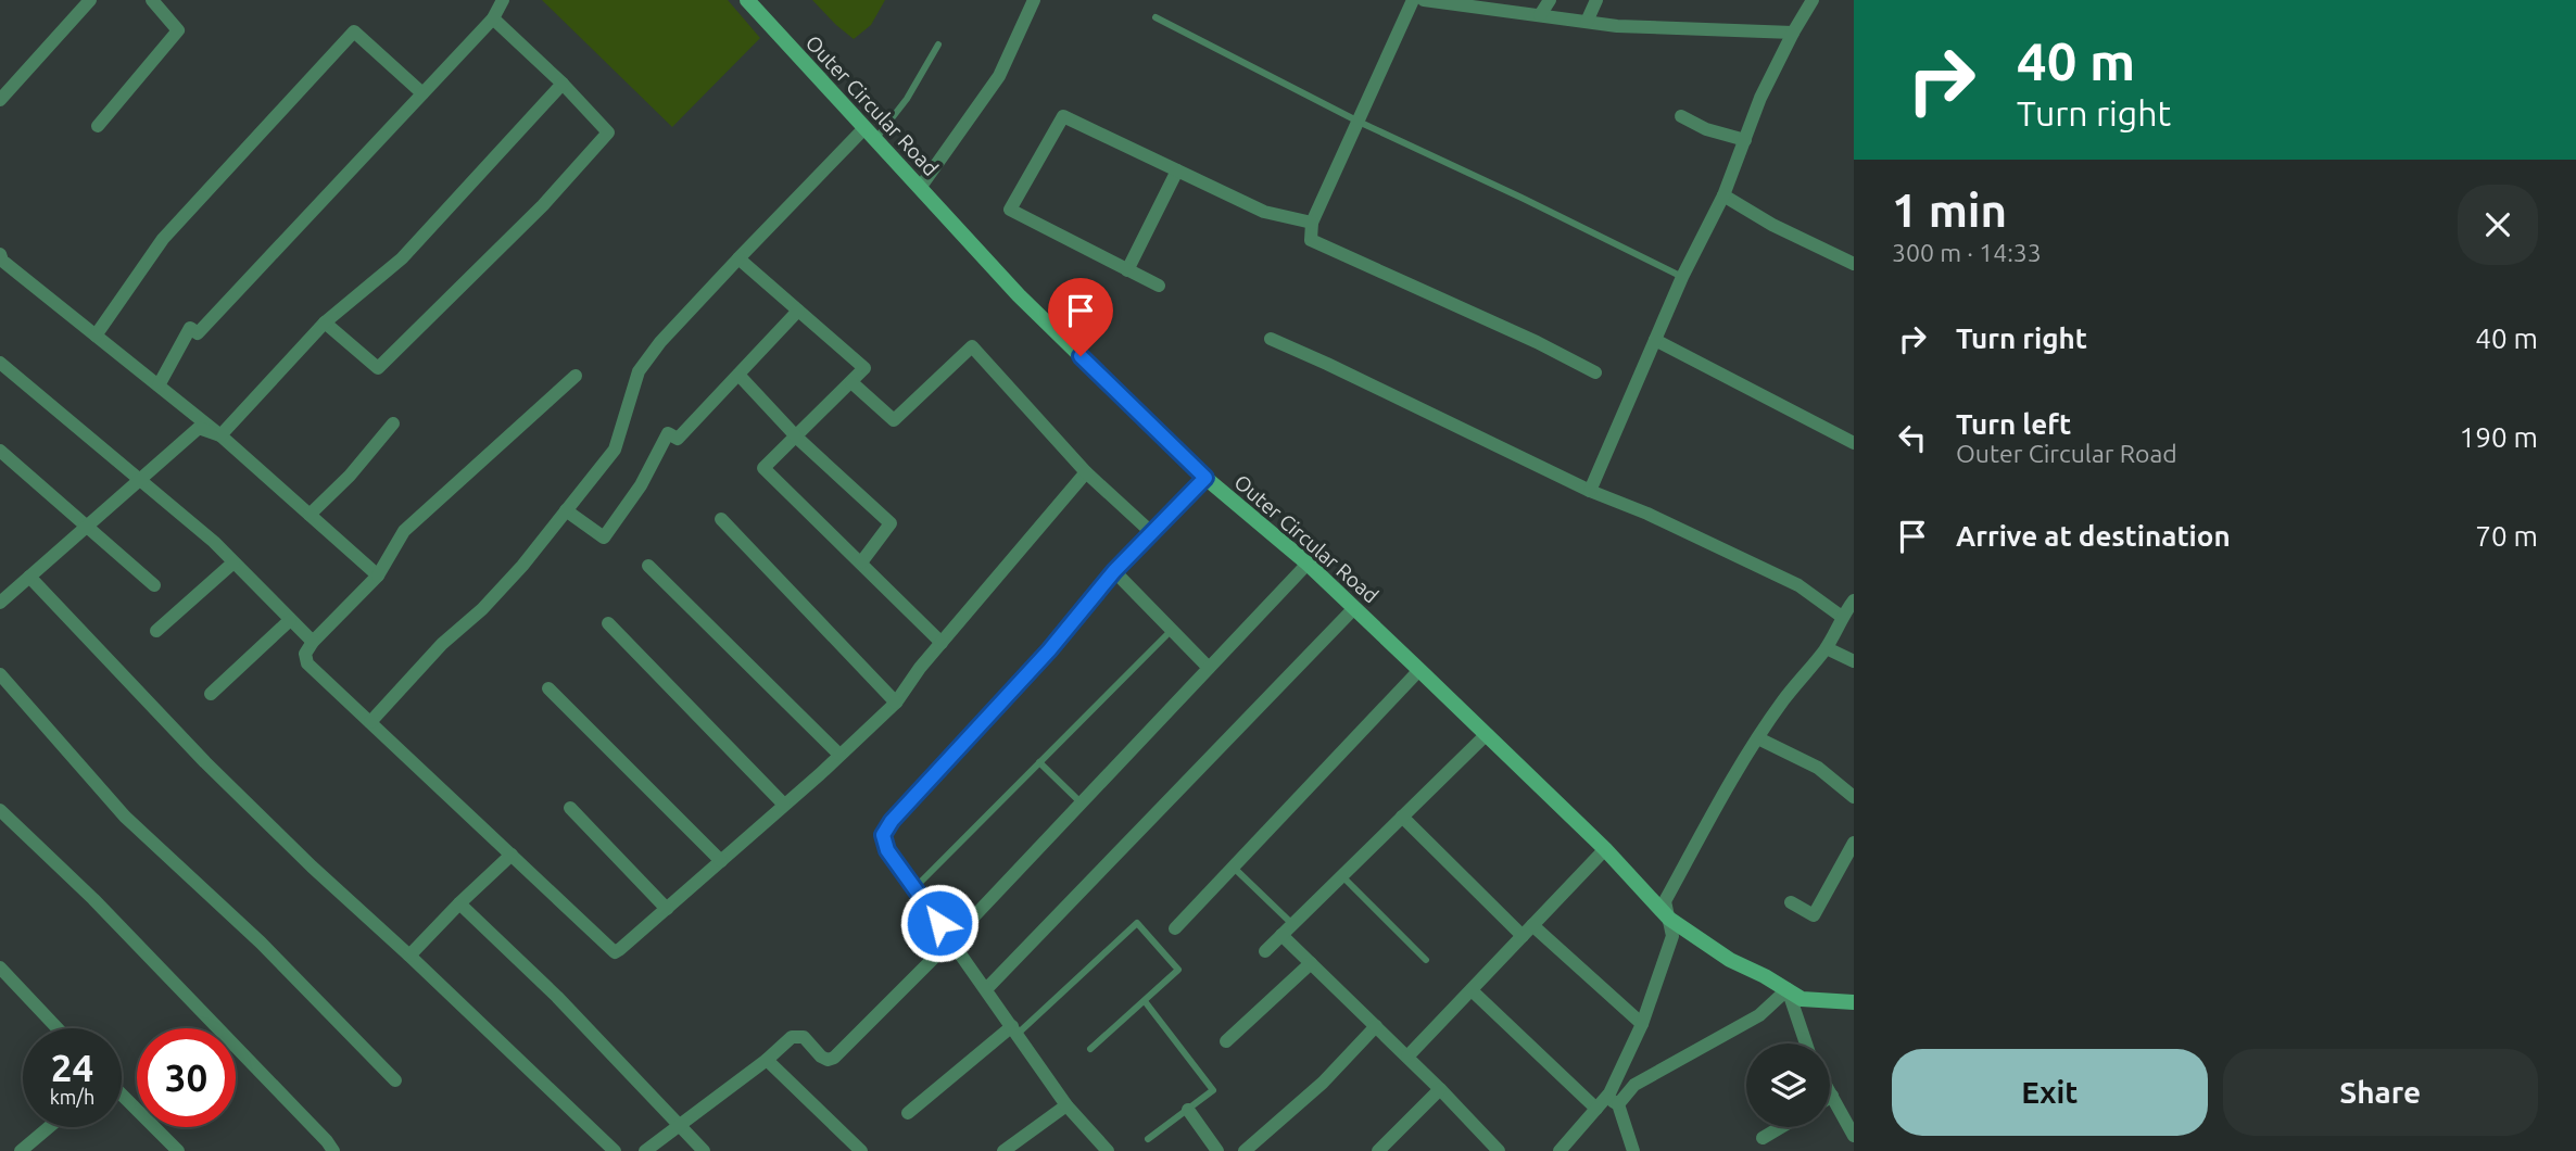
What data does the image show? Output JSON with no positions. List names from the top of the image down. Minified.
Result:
{"streets":{"main road":["Outer Circular Road"]},"page":{"turn":["40 m","Turn right"],"heading":["1 min","300 m · 14:33"],"list":[{"name":"Turn right","value":"40 m"},{"name":"Turn left","note":"Outer Circular Road","value":"190 m"},{"name":"Arrive at destination","value":"70 m"}],"speed":"24 km/h","limit":"30","buttons":["Exit","Share"]}}
